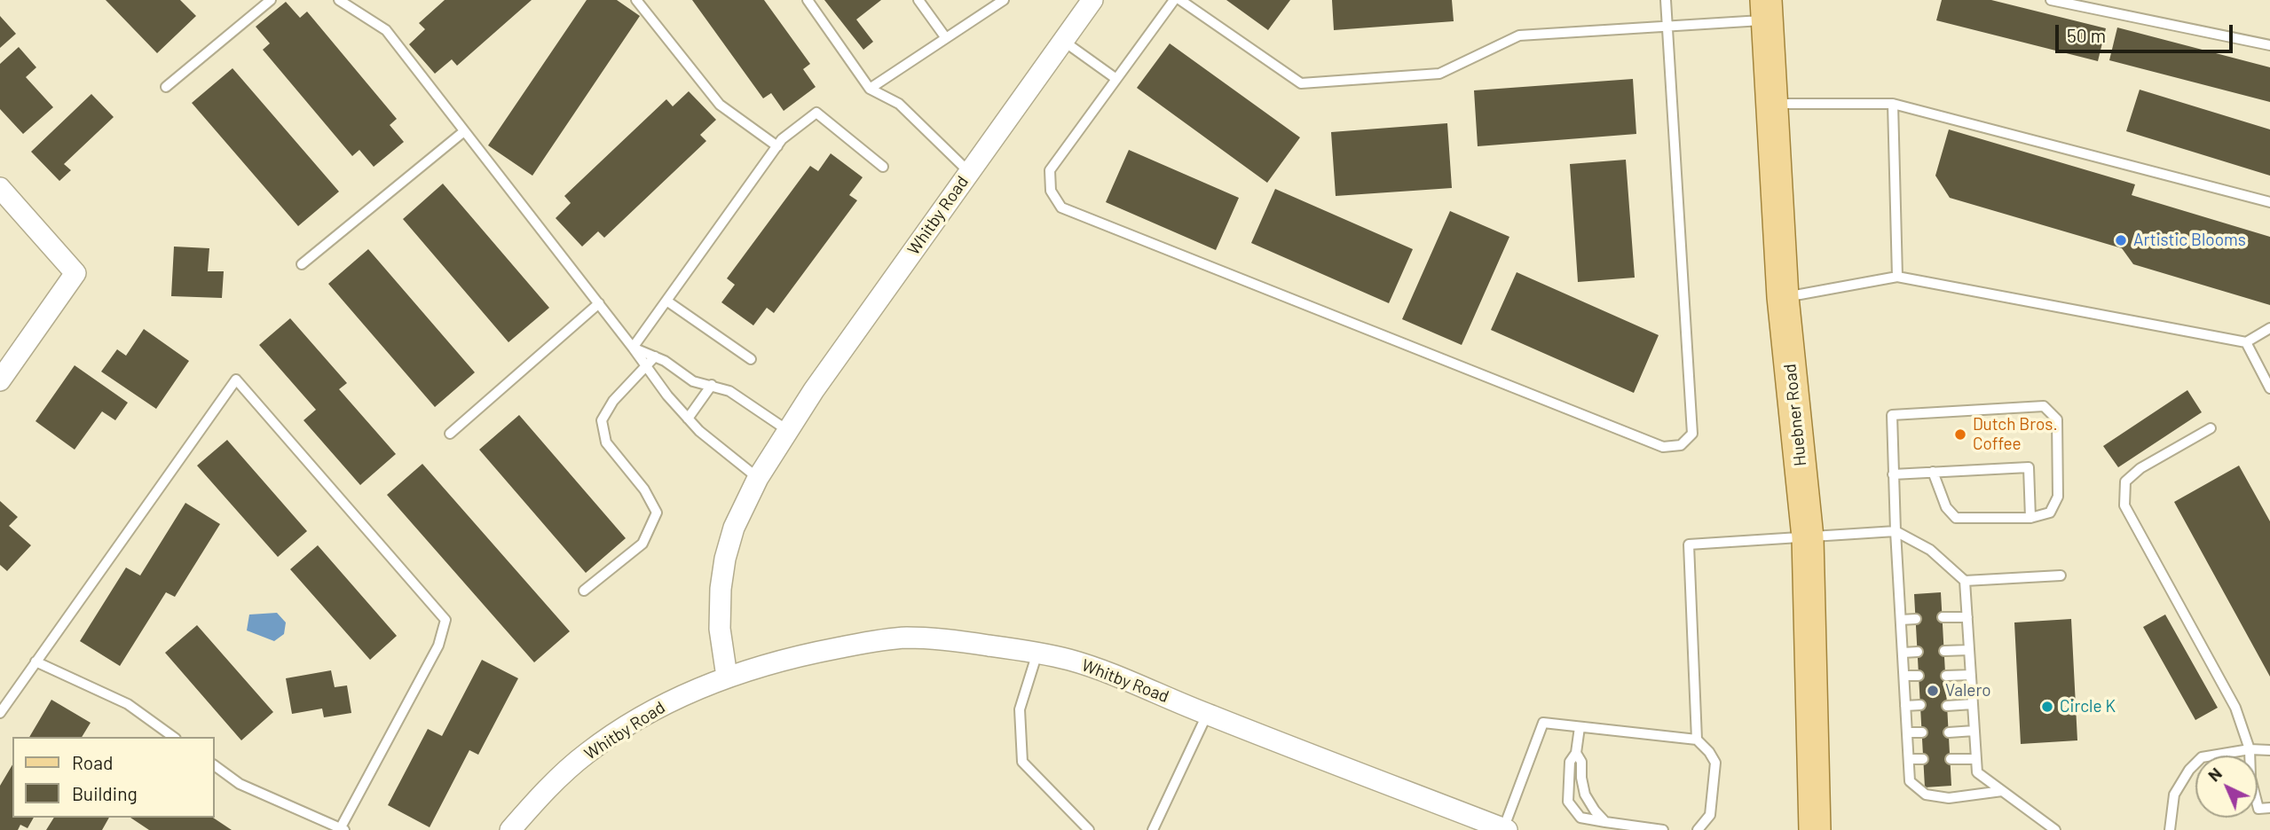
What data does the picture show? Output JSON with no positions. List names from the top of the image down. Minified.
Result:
{"streets":{"main road":["Huebner Road"],"street":["Whitby Road"]},"places":["Artistic Blooms","Dutch Bros. Coffee","Valero","Circle K"],"legend":["Road","Building"],"scale_bar":"50 m","north":"top left"}
